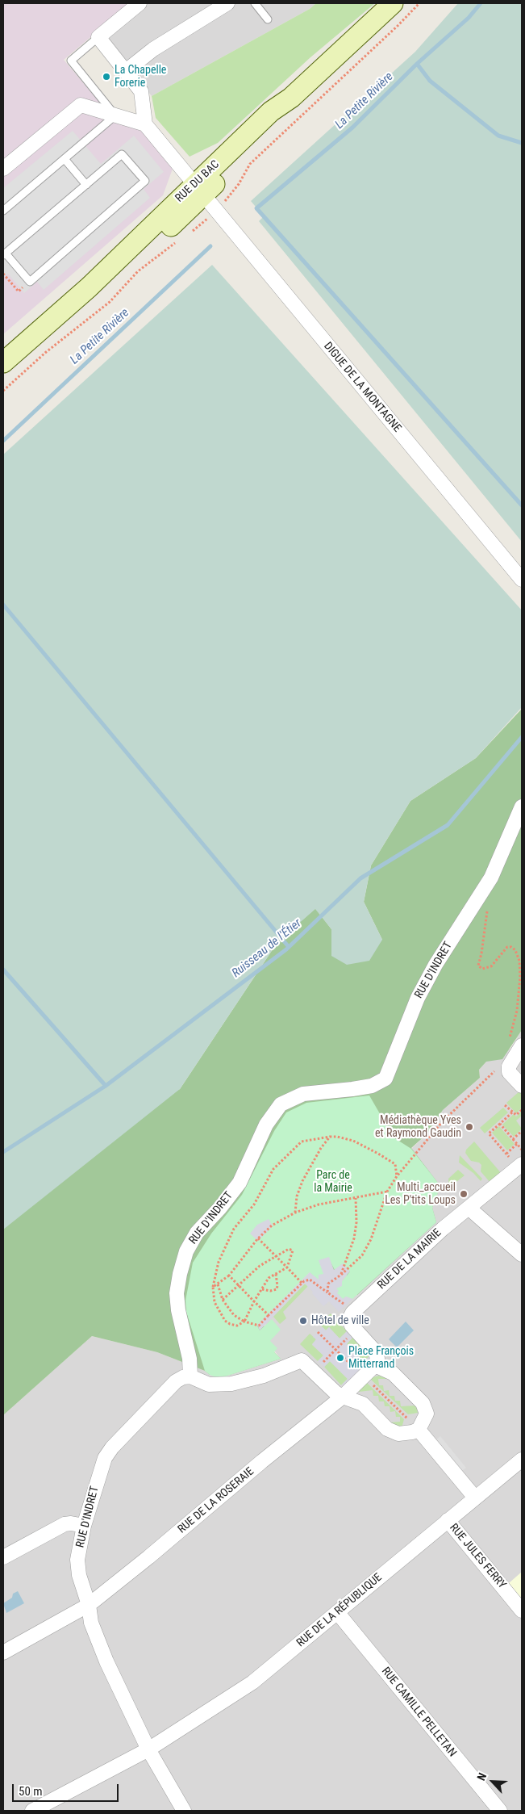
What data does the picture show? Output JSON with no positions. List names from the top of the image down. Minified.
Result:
{"streets":{"main road":["RUE DU BAC"],"street":["DIGUE DE LA MONTAGNE","RUE D'INDRET","RUE DE LA MAIRIE","RUE DE LA ROSERAIE","RUE JULES FERRY","RUE DE LA RÉPUBLIQUE","RUE CAMILLE PELLETAN"]},"crossings":[["RUE DU BAC","DIGUE DE LA MONTAGNE"],["RUE D'INDRET","RUE DE LA ROSERAIE"],["RUE D'INDRET","RUE DE LA RÉPUBLIQUE"],["RUE JULES FERRY","RUE DE LA RÉPUBLIQUE"],["RUE DE LA RÉPUBLIQUE","RUE CAMILLE PELLETAN"]],"water":["La Petite Rivière","Ruisseau de l'Étier"],"parks":["Parc de la Mairie"],"places":["La Chapelle Forerie","Médiathèque Yves et Raymond Gaudin","Multi_accueil Les P'tits Loups","Hôtel de ville","Place François Mitterrand"],"scale_bar":"50 m","north":"top left"}
